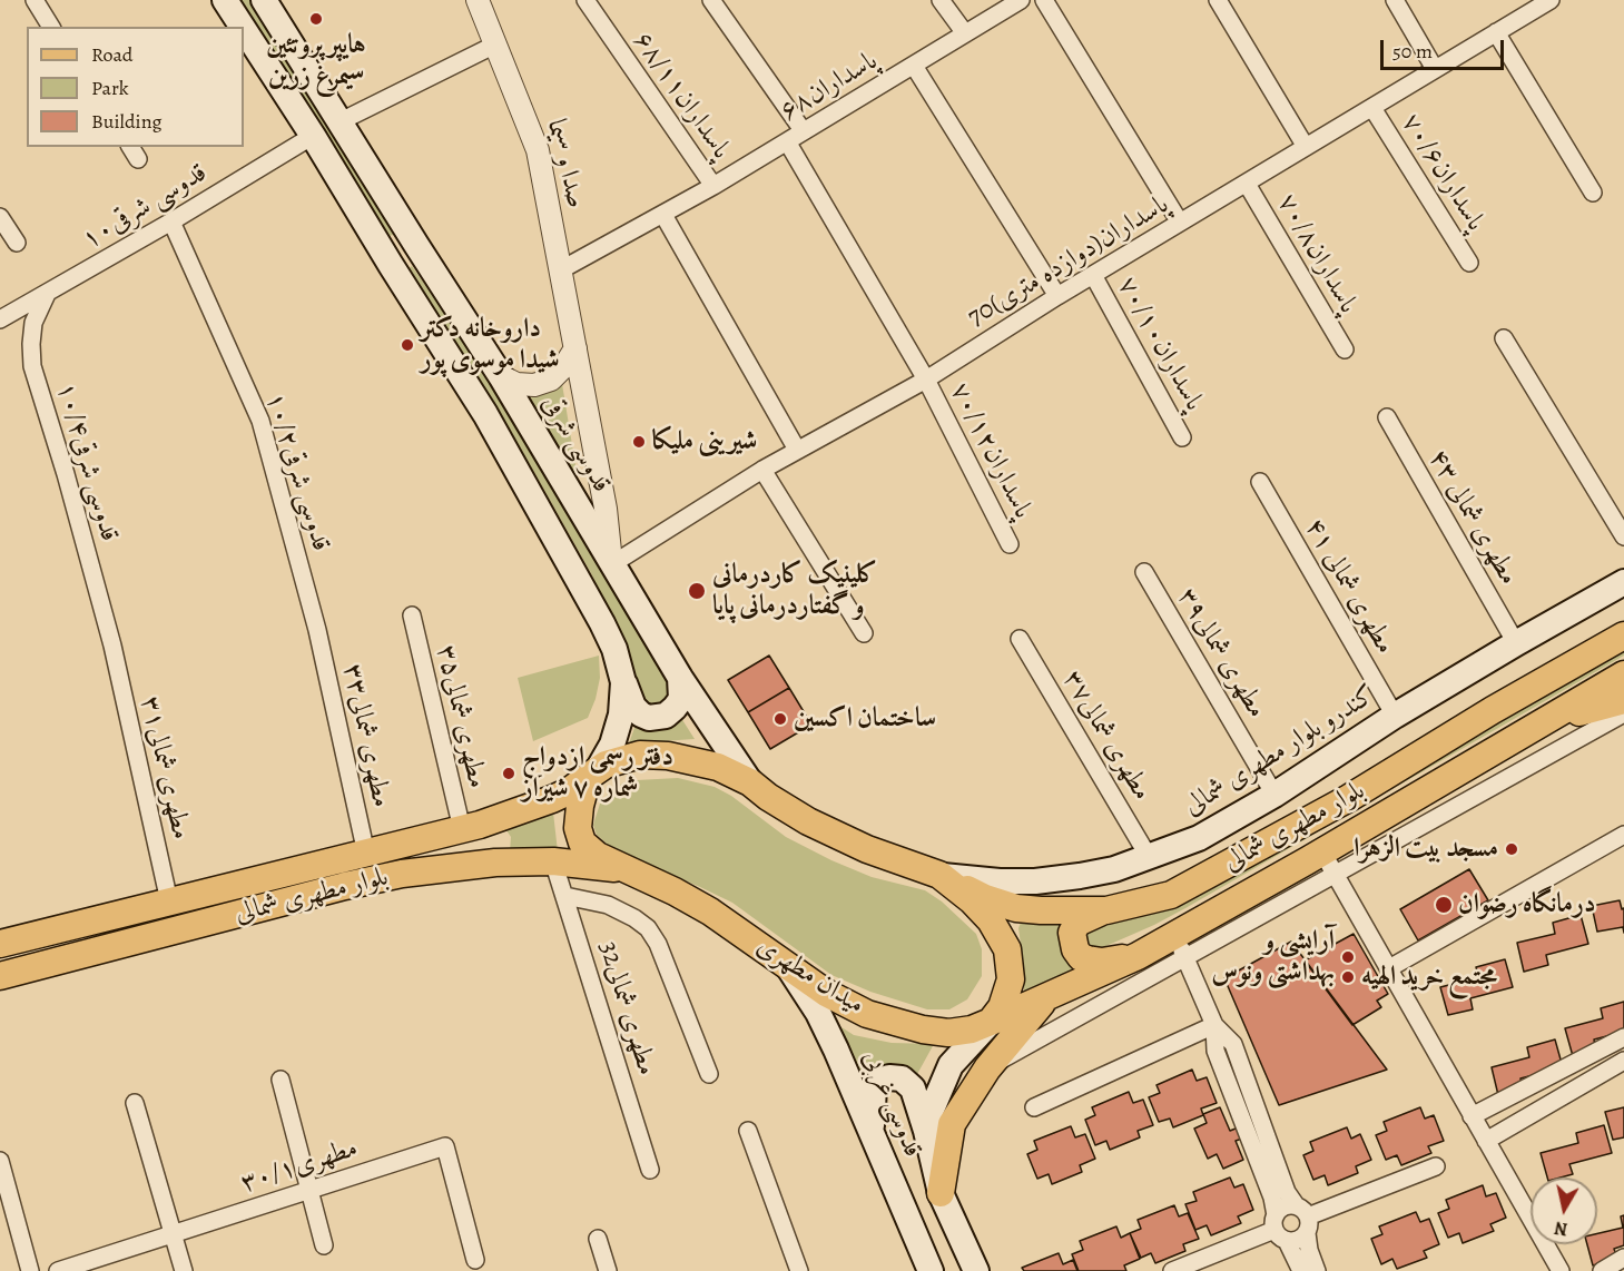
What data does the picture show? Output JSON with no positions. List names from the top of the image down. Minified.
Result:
{"streets":{"main road":["قدوسی شرقی","کندرو بلوار مطهری شمالی","بلوار مطهری شمالی","بلوار مطهرى شمالى","میدان مطهری","قدوسی غربی"],"street":["پاسداران۶۸","پاسداران۶۸/۱۱","صدا و سیما","پاسداران۷۰/۶","قدوسی شرقی۱۰","پاسداران۷۰/۸","70پاسداران(دوازده متری)","پاسداران۷۰/۱۰","پاسداران۷۰/۱۲","قدوسی شرقی۱۰/۴","قدوسی شرقی۱۰/۲","مطهرى شمالى ۴۳","۴۱ مطهرى شمالى","مطهرى شمالى۳۹","مطهرى شمالى۳۵","مطهرى شمالى۳۳","مطهرى شمالى۳۷","مطهرى شمالى۳۱","32مطهرى شمالى","مطهری۳۰/۱"]},"crossings":[["پاسداران۶۸","پاسداران۶۸/۱۱"],["پاسداران۶۸","صدا و سیما"],["پاسداران۶۸","پاسداران۷۰/۱۲"],["صدا و سیما","70پاسداران(دوازده متری)"],["صدا و سیما","قدوسی شرقی"],["پاسداران۷۰/۶","70پاسداران(دوازده متری)"],["قدوسی شرقی۱۰","قدوسی شرقی۱۰/۴"],["قدوسی شرقی۱۰","قدوسی شرقی۱۰/۲"],["پاسداران۷۰/۸","70پاسداران(دوازده متری)"],["70پاسداران(دوازده متری)","پاسداران۷۰/۱۰"],["70پاسداران(دوازده متری)","قدوسی شرقی"],["70پاسداران(دوازده متری)","پاسداران۷۰/۱۲"],["قدوسی شرقی۱۰/۴","مطهرى شمالى۳۱"],["قدوسی شرقی۱۰/۲","مطهرى شمالى۳۳"],["مطهرى شمالى ۴۳","کندرو بلوار مطهری شمالی"],["۴۱ مطهرى شمالى","کندرو بلوار مطهری شمالی"],["مطهرى شمالى۳۹","کندرو بلوار مطهری شمالی"],["مطهرى شمالى۳۵","بلوار مطهرى شمالى"],["مطهرى شمالى۳۳","بلوار مطهرى شمالى"],["مطهرى شمالى۳۷","کندرو بلوار مطهری شمالی"],["کندرو بلوار مطهری شمالی","بلوار مطهری شمالی"],["مطهرى شمالى۳۱","بلوار مطهرى شمالى"],["بلوار مطهری شمالی","میدان مطهری"],["بلوار مطهری شمالی","قدوسی غربی"],["بلوار مطهرى شمالى","میدان مطهری"],["بلوار مطهرى شمالى","32مطهرى شمالى"],["میدان مطهری","قدوسی غربی"]],"places":["هایپر پروتئین سیمرغ زرین","داروخانه دکتر شیدا موسوی پور","شیرینى ملیکا","کلینیک کاردرمانی و گفتاردرمانی پایا","ساختمان اکسین","دفتر رسمی ازدواج شماره ۷ شیراز","مسجد بیت الزهرا","درمانگاه رضوان","آرایشی و بهداشتی ونوس","مجتمع خرید الهیه"],"legend":["Road","Park","Building"],"scale_bar":"50 m","north":"bottom"}
